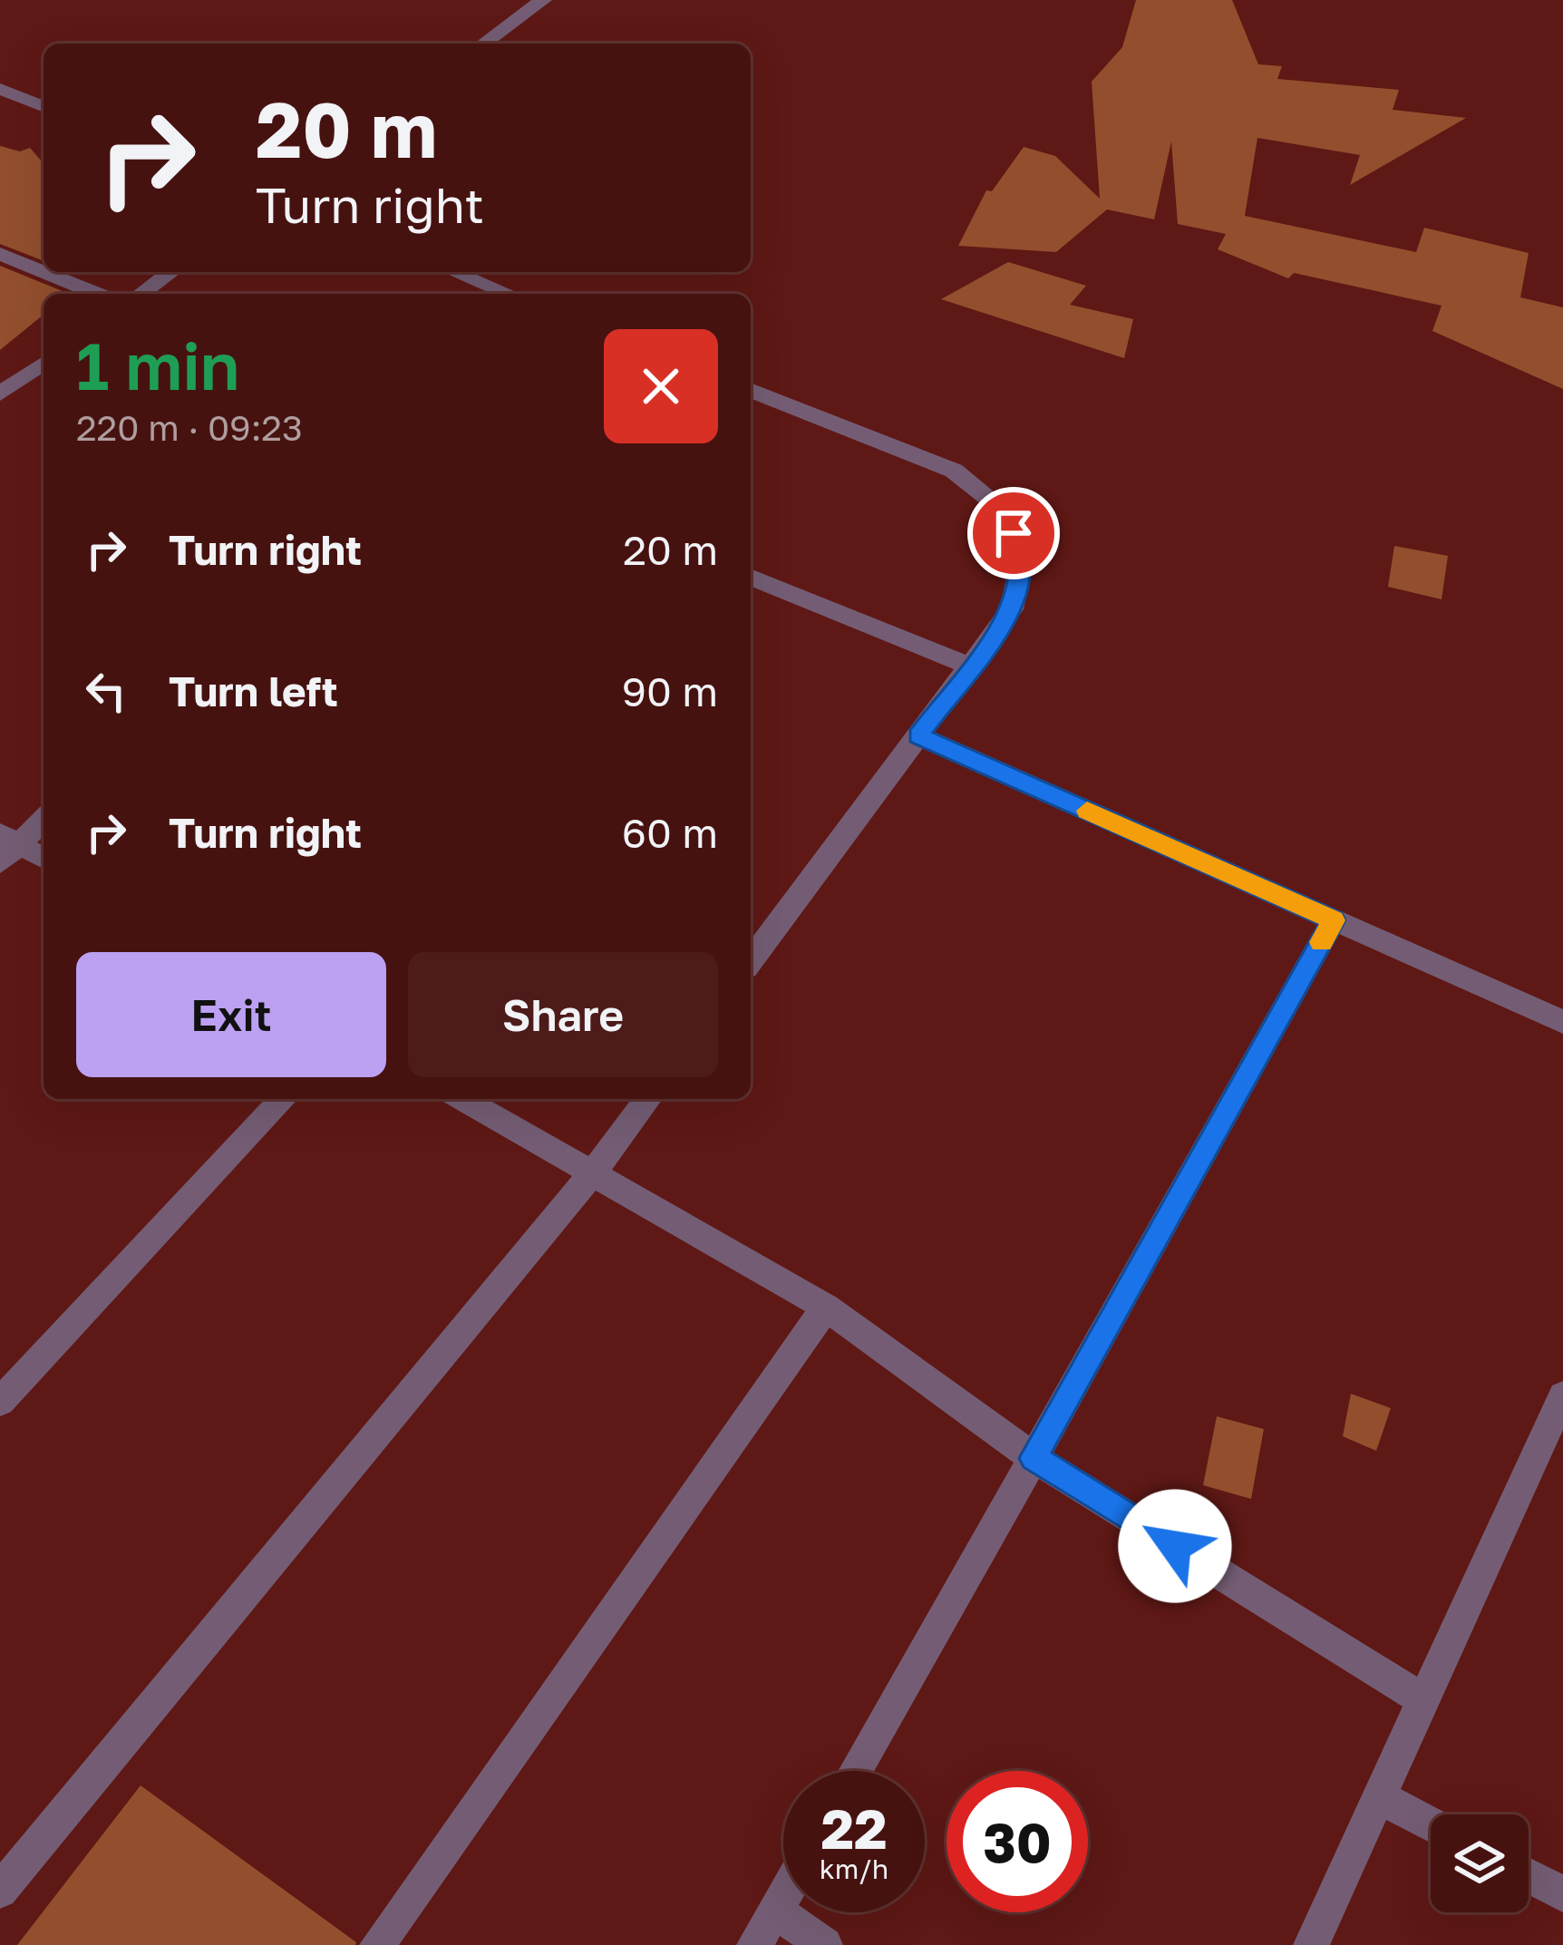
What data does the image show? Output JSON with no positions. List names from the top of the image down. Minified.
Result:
{"page":{"turn":["20 m","Turn right"],"heading":["1 min","220 m · 09:23"],"list":[{"name":"Turn right","value":"20 m"},{"name":"Turn left","value":"90 m"},{"name":"Turn right","value":"60 m"}],"buttons":["Exit","Share"],"speed":"22 km/h","limit":"30"}}
